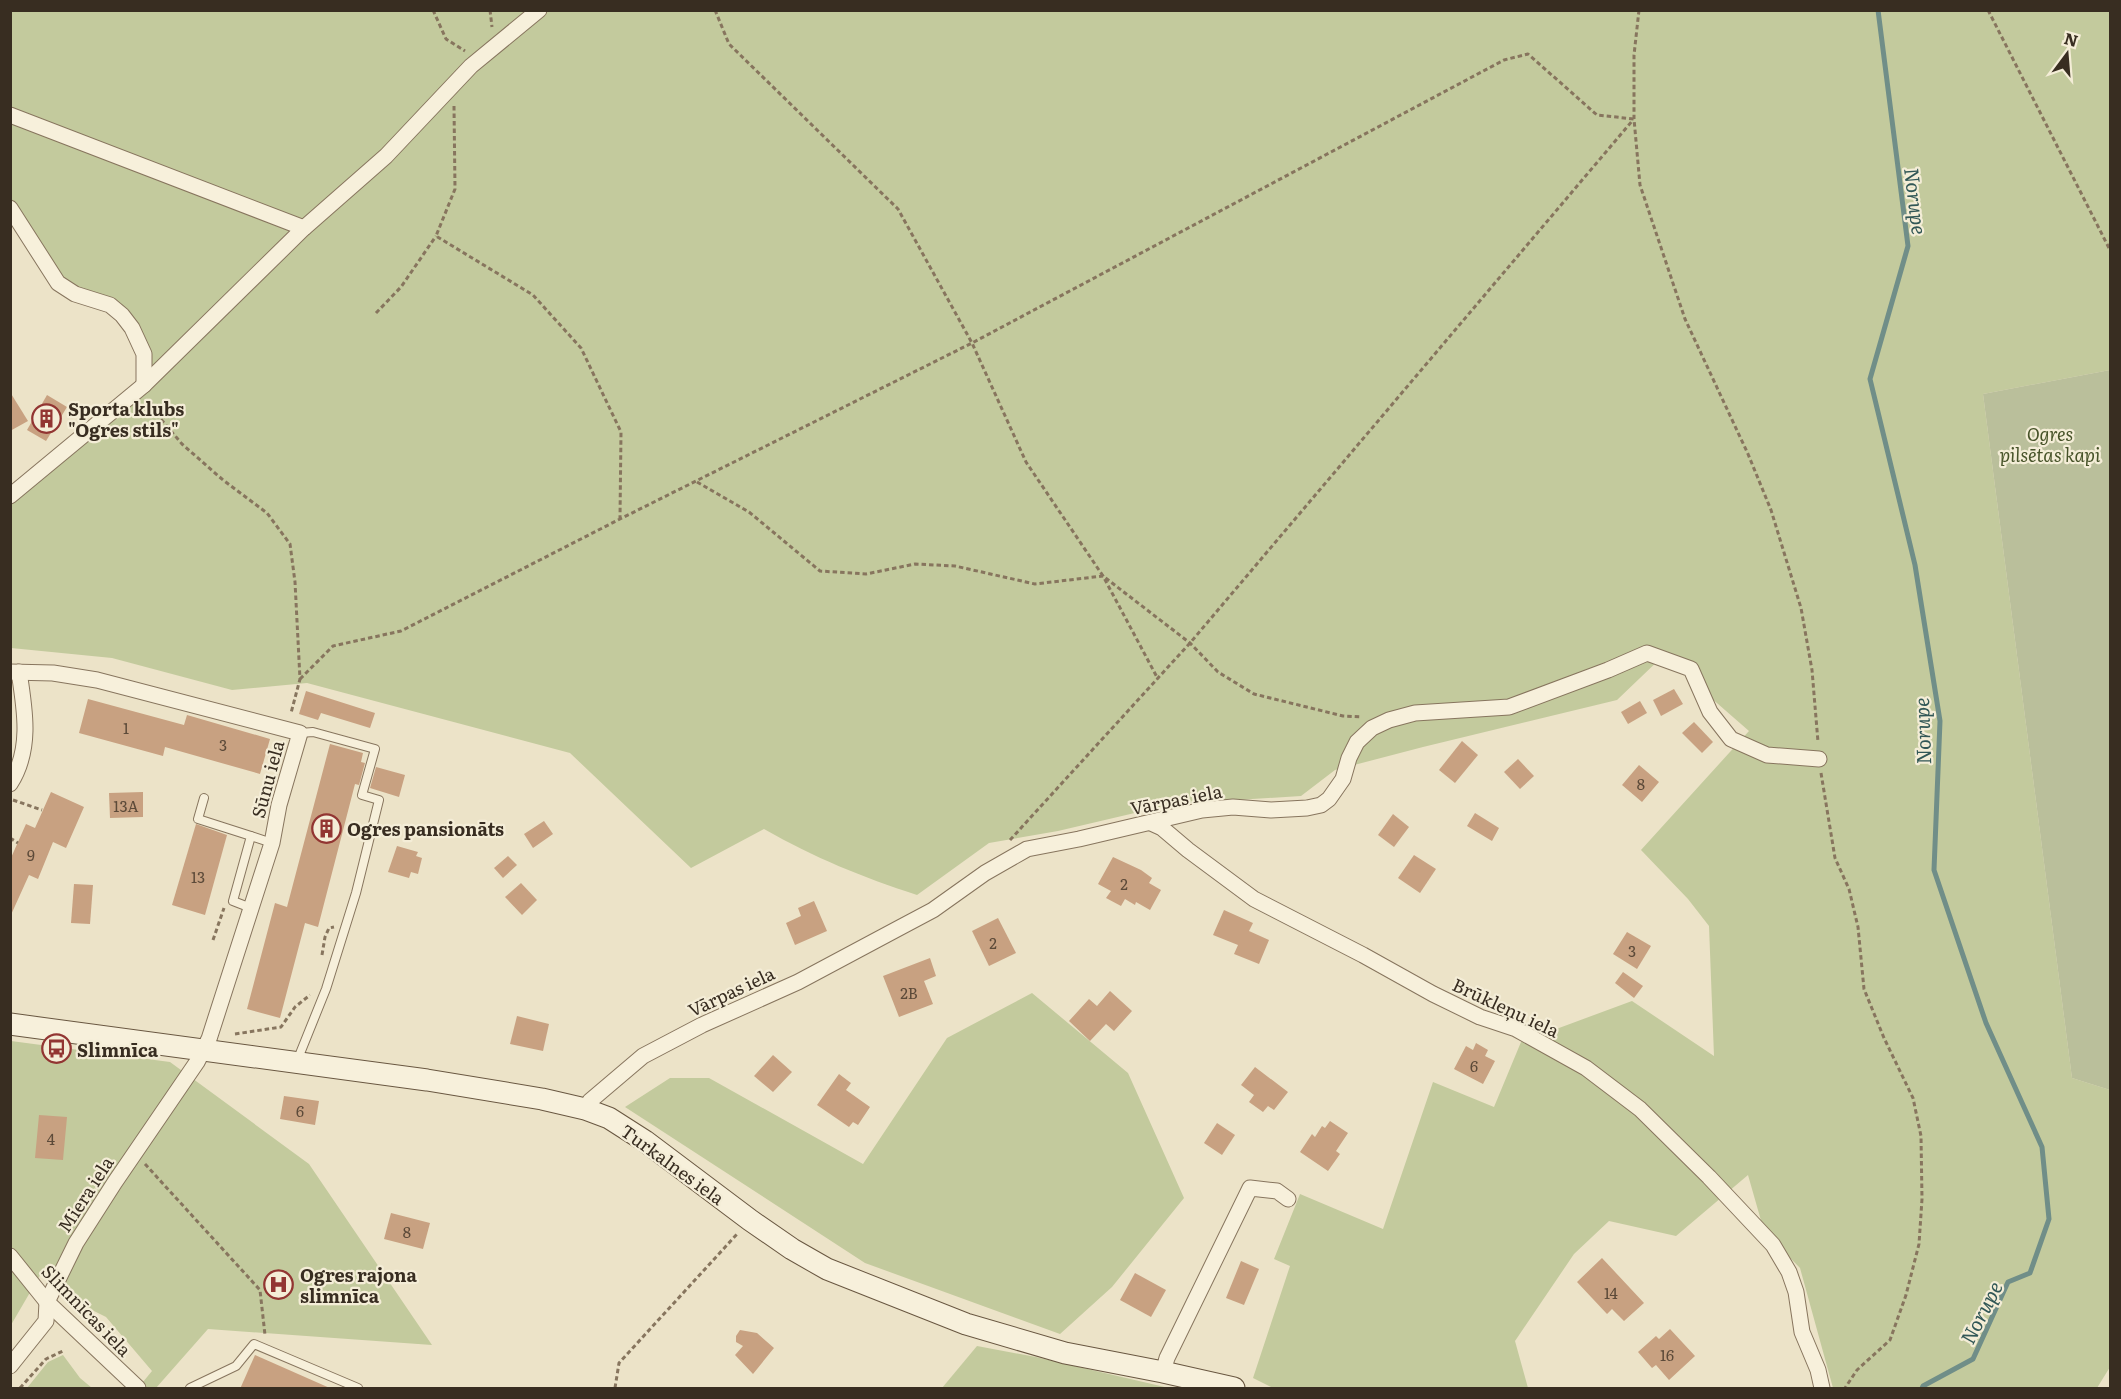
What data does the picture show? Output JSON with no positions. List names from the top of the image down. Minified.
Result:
{"streets":{"main road":["Turkalnes iela"],"street":["Sūnu iela","Vārpas iela","Brūkleņu iela","Miera iela","Slimnīcas iela"]},"crossings":[["Sūnu iela","Turkalnes iela"],["Sūnu iela","Miera iela"],["Vārpas iela","Brūkleņu iela"],["Vārpas iela","Turkalnes iela"],["Turkalnes iela","Miera iela"],["Miera iela","Slimnīcas iela"]],"water":["Norupe"],"parks":["Ogres pilsētas kapi"],"places":{"building":["Sporta klubs \"Ogres stils\"","Ogres pansionāts"],"bus stop":["Slimnīca"],"hospital":["Ogres rajona slimnīca"]},"house_numbers":["1","3","8","13A","9","13","2","2","3","2B","6","6","4","8","14","16"],"north":"top"}
